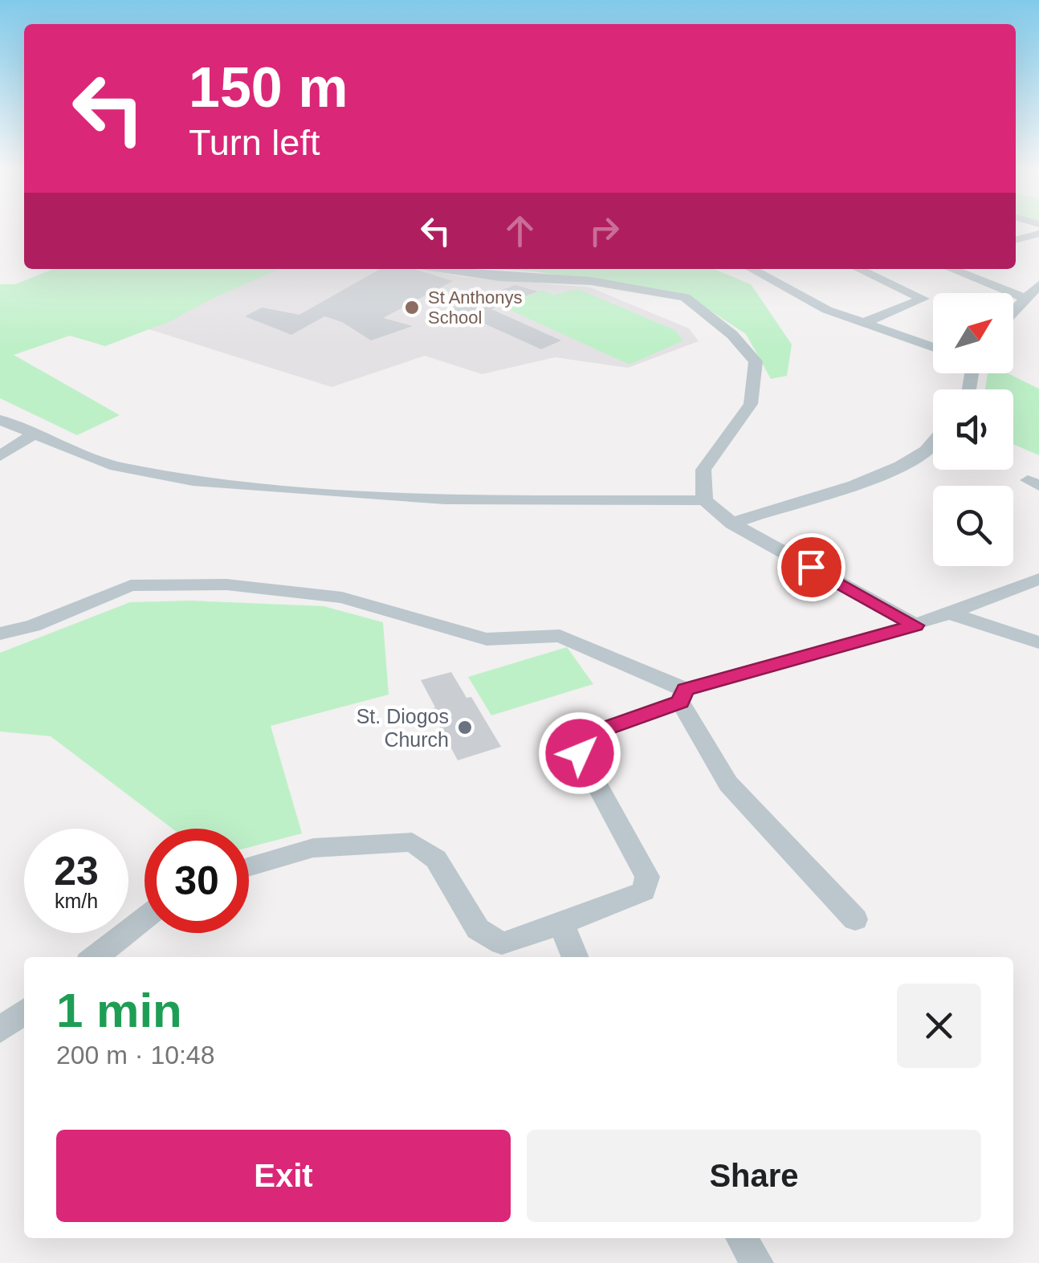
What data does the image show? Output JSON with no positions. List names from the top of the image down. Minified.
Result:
{"places":["St Anthonys School","St. Diogos Church"],"north":"top right","page":{"turn":["150 m","Turn left"],"speed":"23 km/h","limit":"30","heading":["1 min","200 m · 10:48"],"buttons":["Exit","Share"]}}
